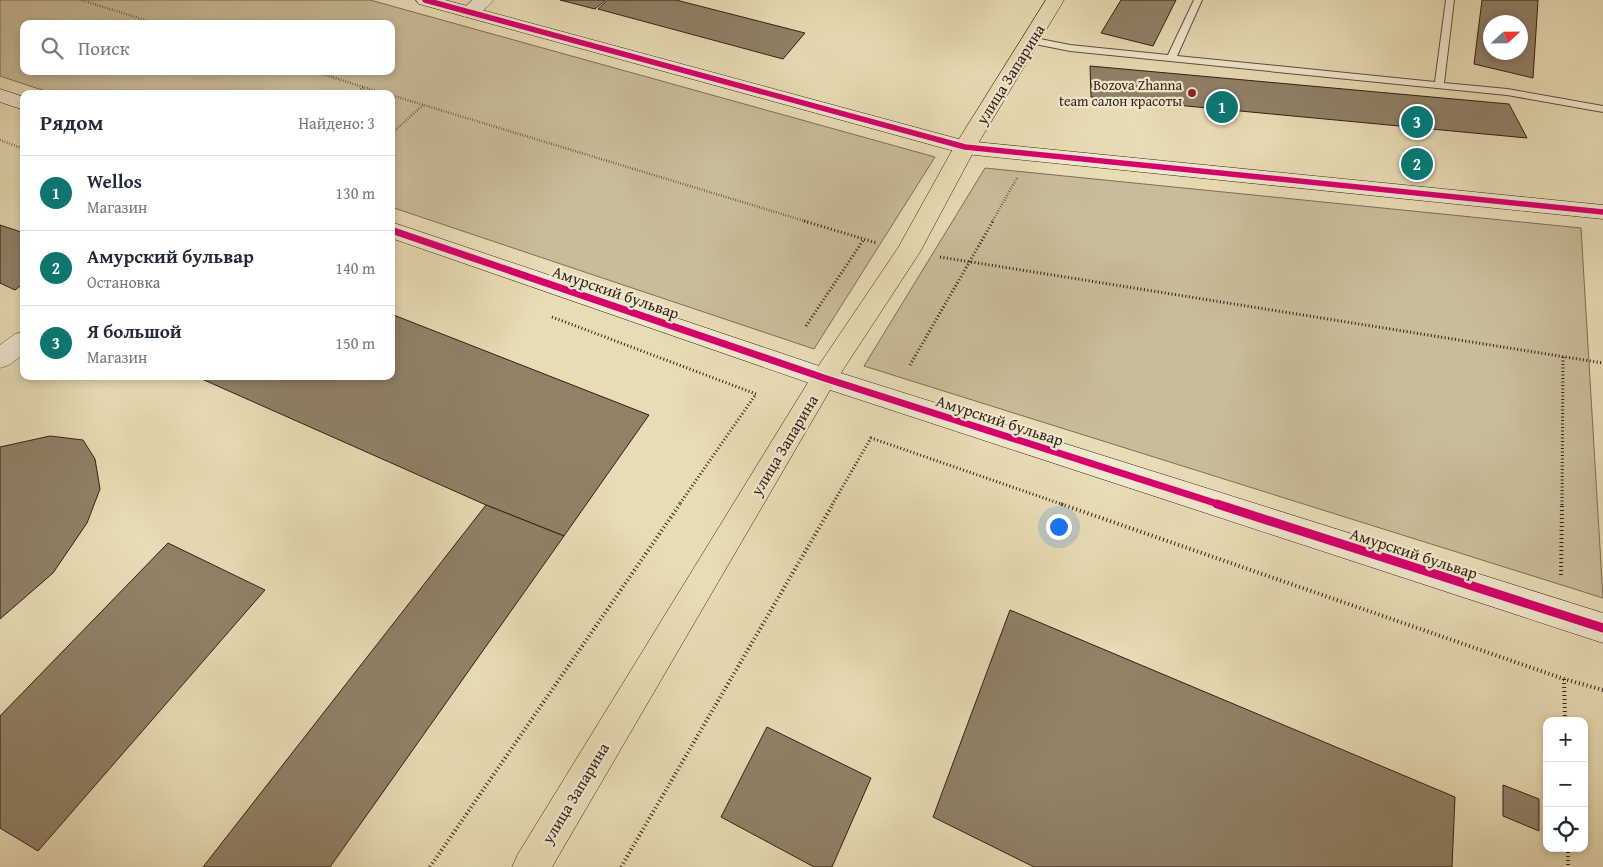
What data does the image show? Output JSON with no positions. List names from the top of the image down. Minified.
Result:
{"streets":{"main road":["улица Запарина"],"street":["Амурский бульвар"]},"crossings":[["улица Запарина","Амурский бульвар"]],"places":["Bozova Zhanna team салон красоты"],"north":"right","page":{"search":"Поиск","pins":["1","3","2"],"heading":["Рядом","Найдено: 3"],"list":[{"mark":"1","name":"Wellos","note":"Магазин","value":"130 m"},{"mark":"2","name":"Амурский бульвар","note":"Остановка","value":"140 m"},{"mark":"3","name":"Я большой","note":"Магазин","value":"150 m"}],"map_buttons":["+","−"]}}
